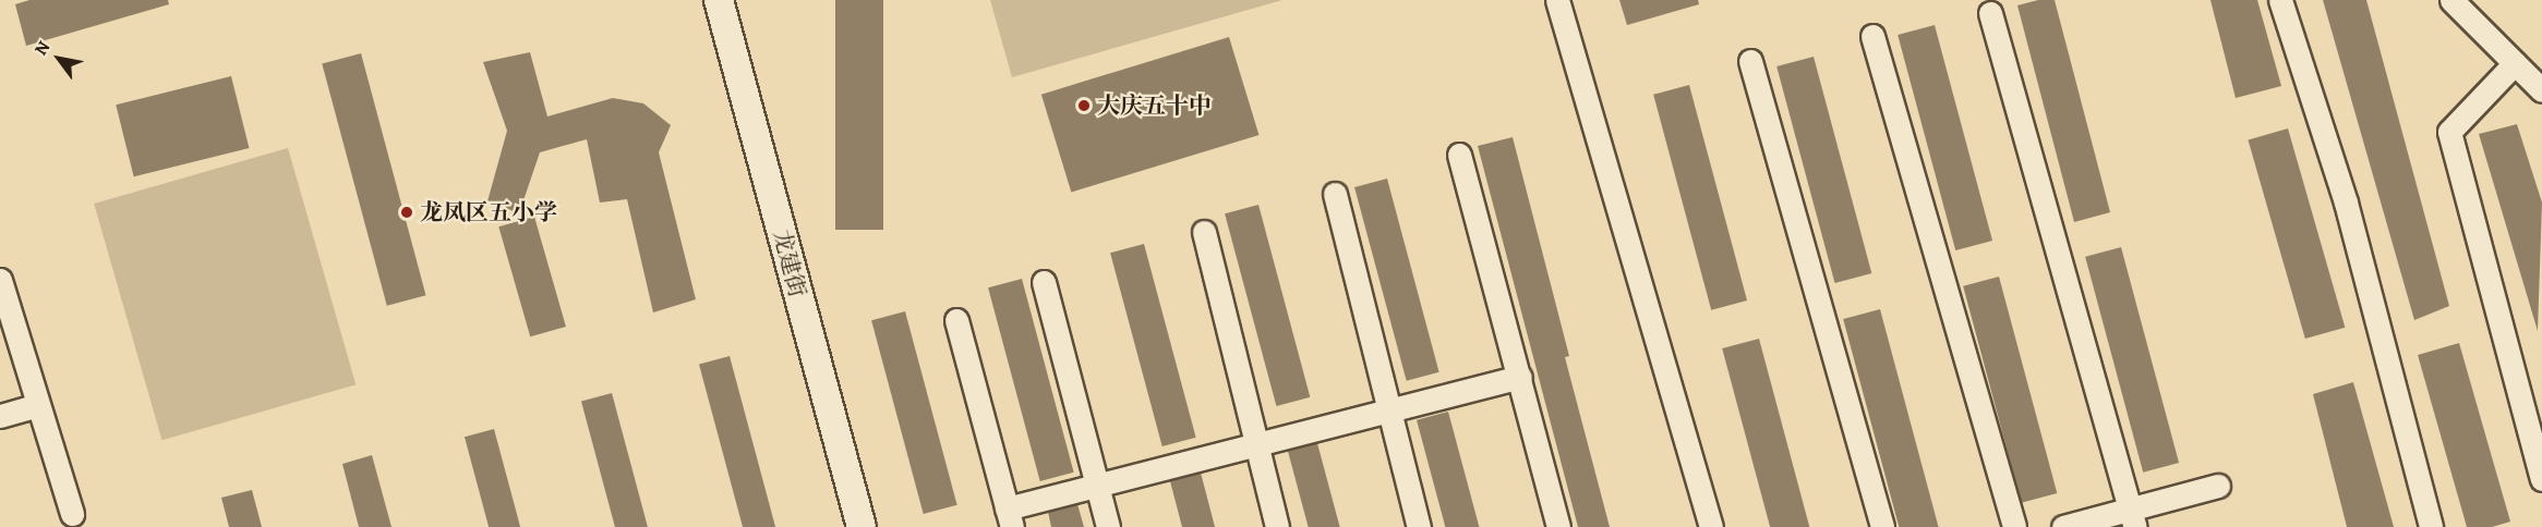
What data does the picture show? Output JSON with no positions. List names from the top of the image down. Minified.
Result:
{"streets":{"street":["龙建街"]},"places":["大庆五十中","龙凤区五小学"],"north":"top left"}
